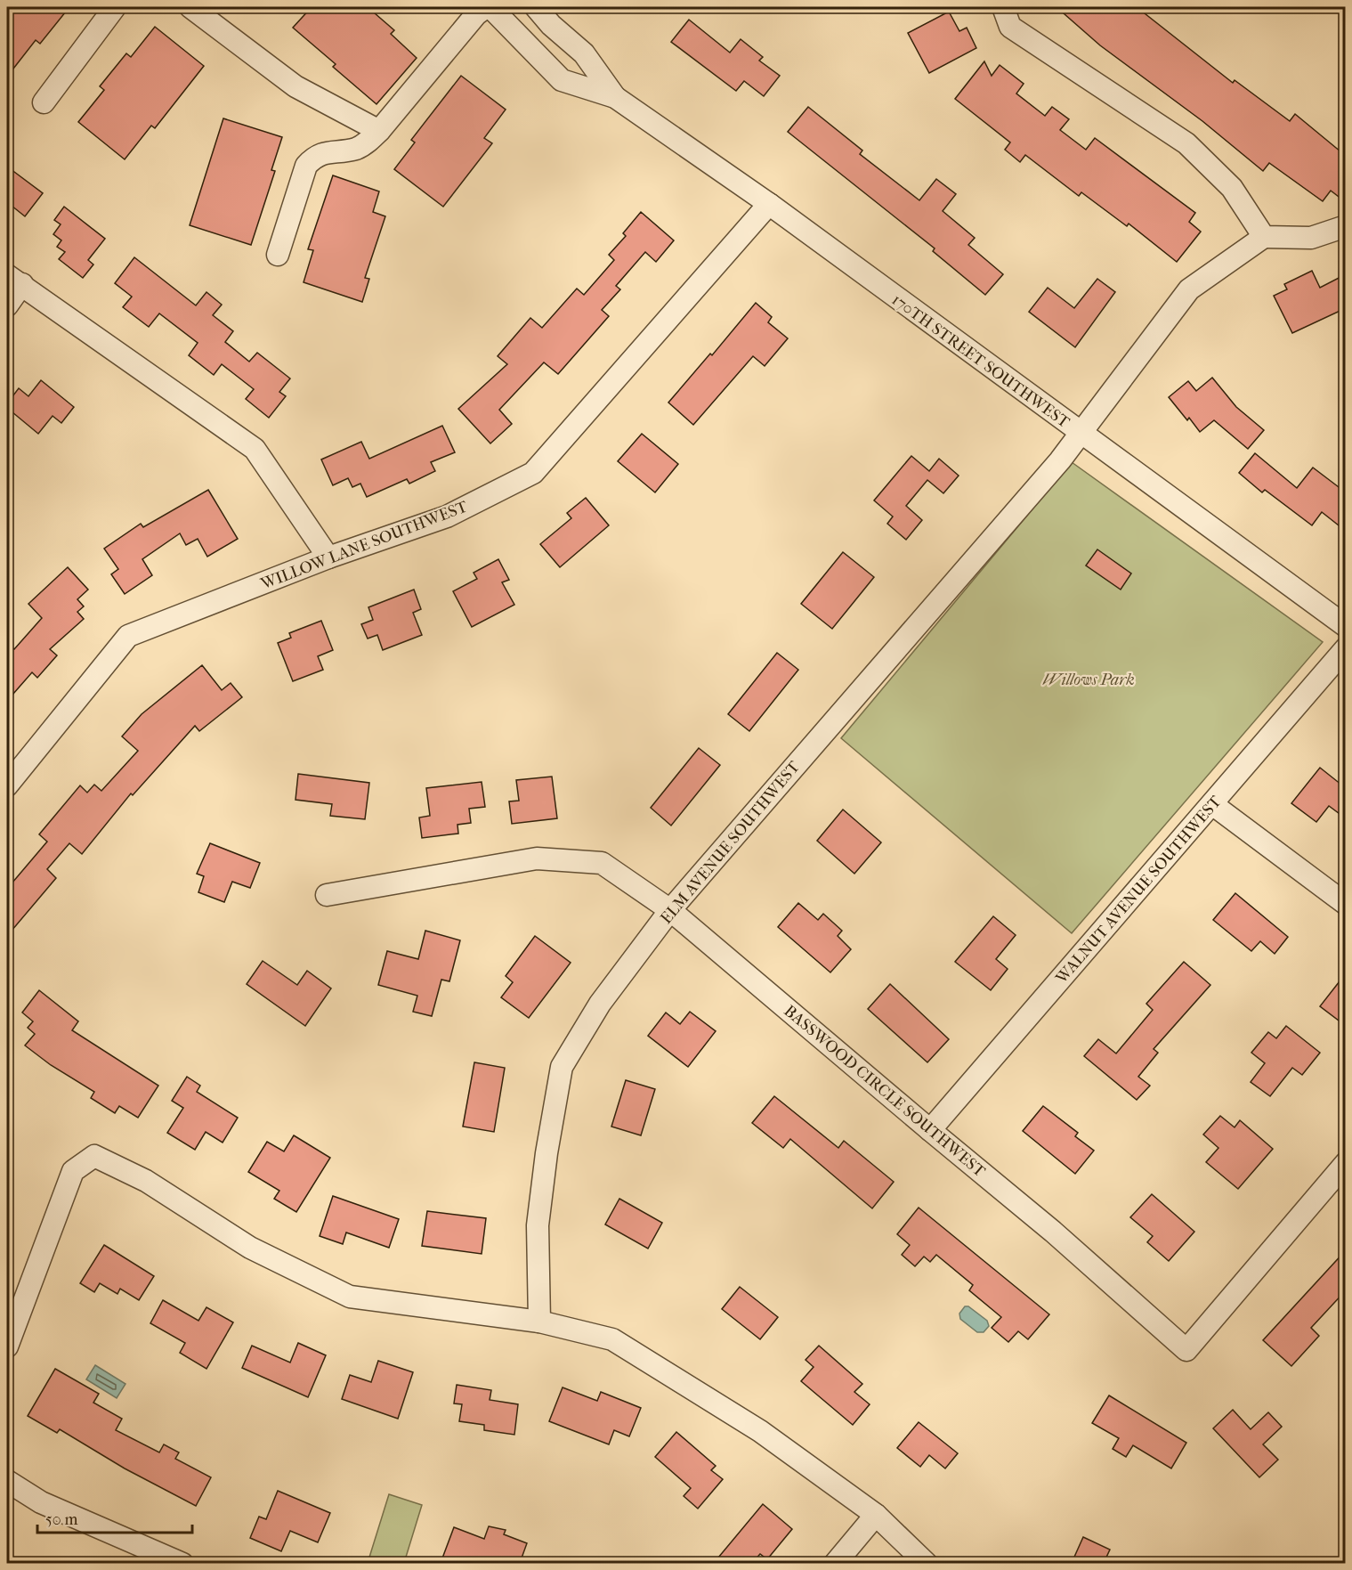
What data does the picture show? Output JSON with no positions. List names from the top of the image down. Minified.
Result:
{"streets":{"street":["170TH STREET SOUTHWEST","WILLOW LANE SOUTHWEST","ELM AVENUE SOUTHWEST","WALNUT AVENUE SOUTHWEST","BASSWOOD CIRCLE SOUTHWEST"]},"crossings":[["170TH STREET SOUTHWEST","WILLOW LANE SOUTHWEST"],["170TH STREET SOUTHWEST","ELM AVENUE SOUTHWEST"],["ELM AVENUE SOUTHWEST","BASSWOOD CIRCLE SOUTHWEST"],["WALNUT AVENUE SOUTHWEST","BASSWOOD CIRCLE SOUTHWEST"]],"parks":["Willows Park"],"scale_bar":"50 m"}
